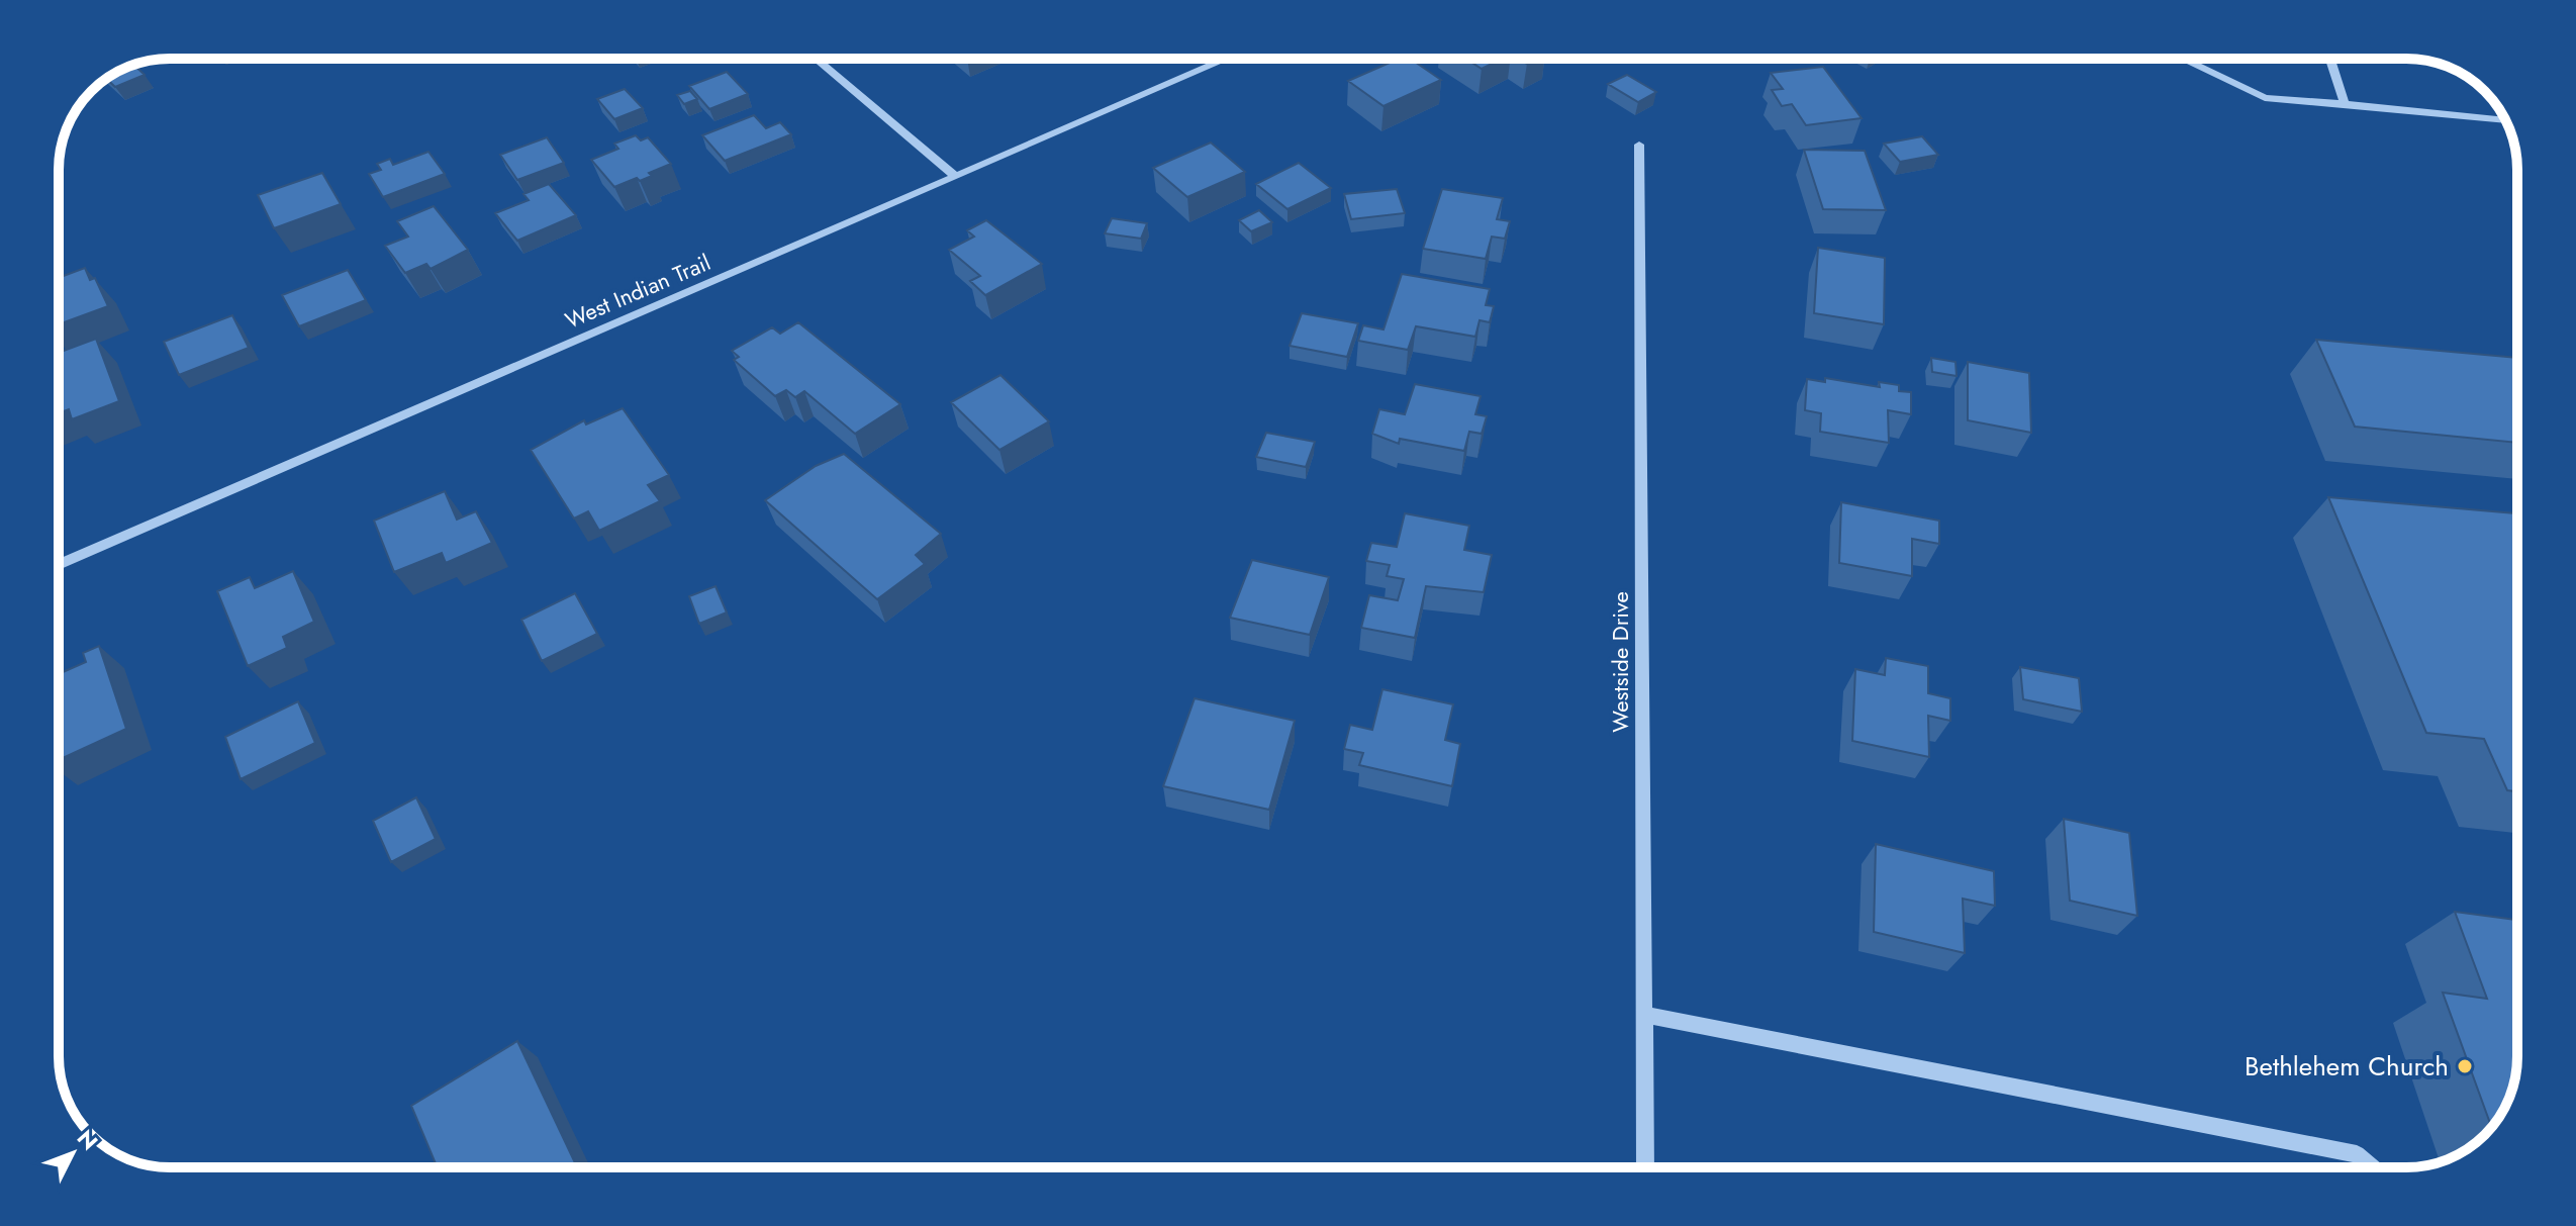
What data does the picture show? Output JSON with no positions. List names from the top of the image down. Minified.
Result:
{"streets":{"street":["West Indian Trail","Westside Drive"]},"places":["Bethlehem Church"],"north":"top right"}
